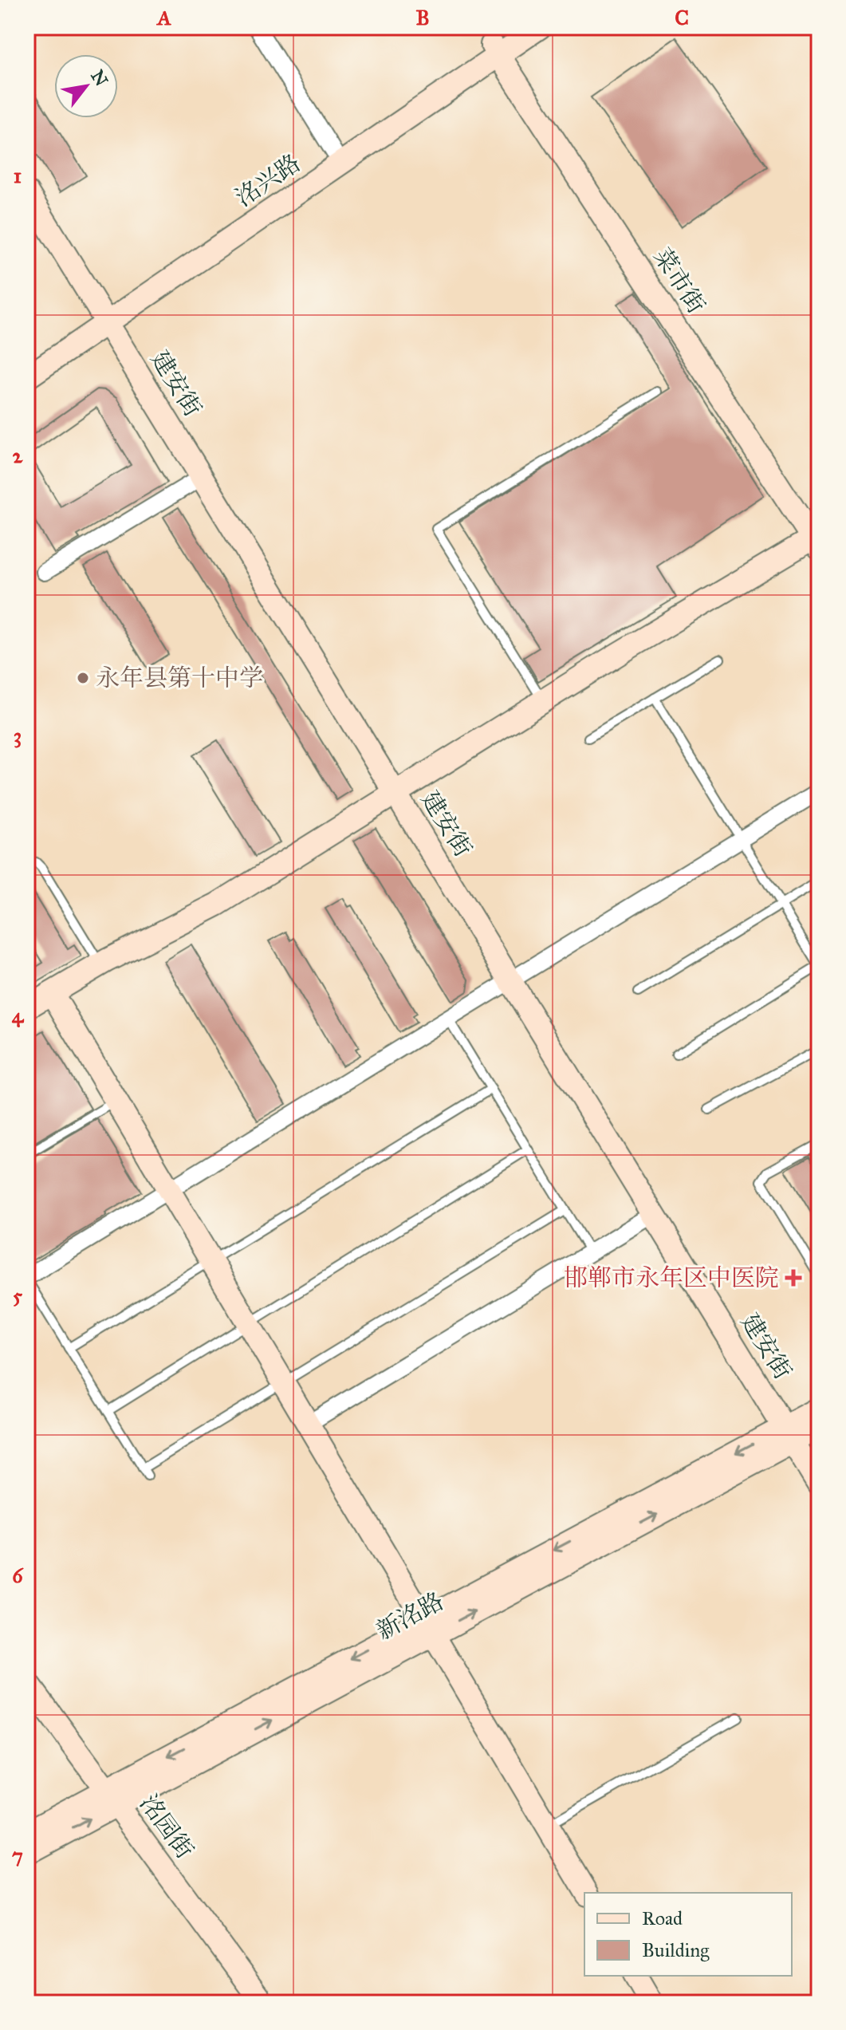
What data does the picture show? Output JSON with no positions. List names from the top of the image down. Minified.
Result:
{"streets":{"street":["洺兴路","菜市街","建安街","新洺路","洺园街"]},"crossings":[["洺兴路","菜市街"],["洺兴路","建安街"],["建安街","新洺路"],["新洺路","洺园街"]],"places":{"other":["永年县第十中学"],"health":["邯郸市永年区中医院"]},"legend":["Road","Building"],"north":"top right","grid":{"columns":["A","B","C"],"rows":["1","2","3","4","5","6","7"]}}
